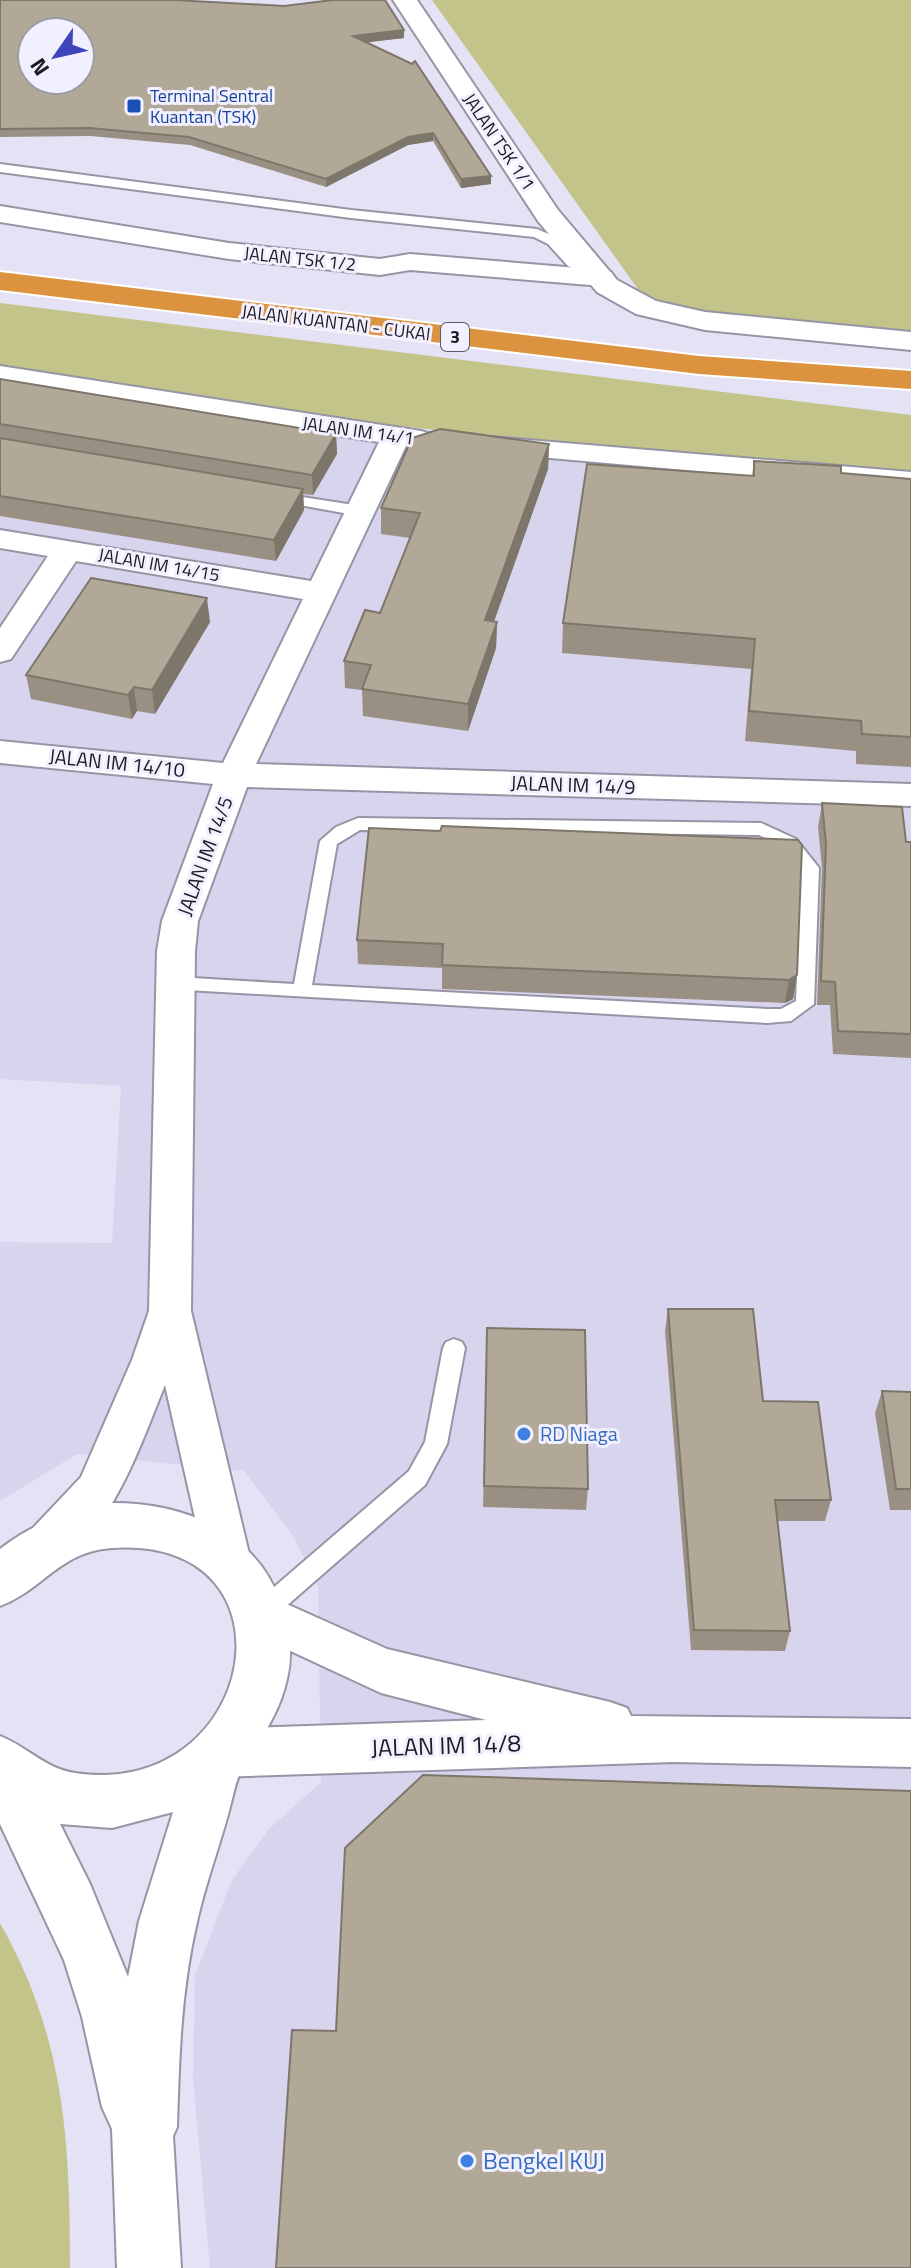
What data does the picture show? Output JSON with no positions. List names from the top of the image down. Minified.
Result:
{"streets":{"highway":["JALAN KUANTAN - CUKAI","3"],"street":["JALAN TSK 1/1","JALAN TSK 1/2","JALAN IM 14/1","JALAN IM 14/15","JALAN IM 14/10","JALAN IM 14/9","JALAN IM 14/5","JALAN IM 14/8"]},"crossings":[["JALAN TSK 1/1","JALAN TSK 1/2"],["JALAN IM 14/1","JALAN IM 14/5"],["JALAN IM 14/15","JALAN IM 14/5"],["JALAN IM 14/10","JALAN IM 14/9"],["JALAN IM 14/10","JALAN IM 14/5"],["JALAN IM 14/9","JALAN IM 14/5"]],"places":{"transit":["Terminal Sentral Kuantan (TSK)"],"other":["RD Niaga","Bengkel KUJ"]},"north":"bottom left"}
